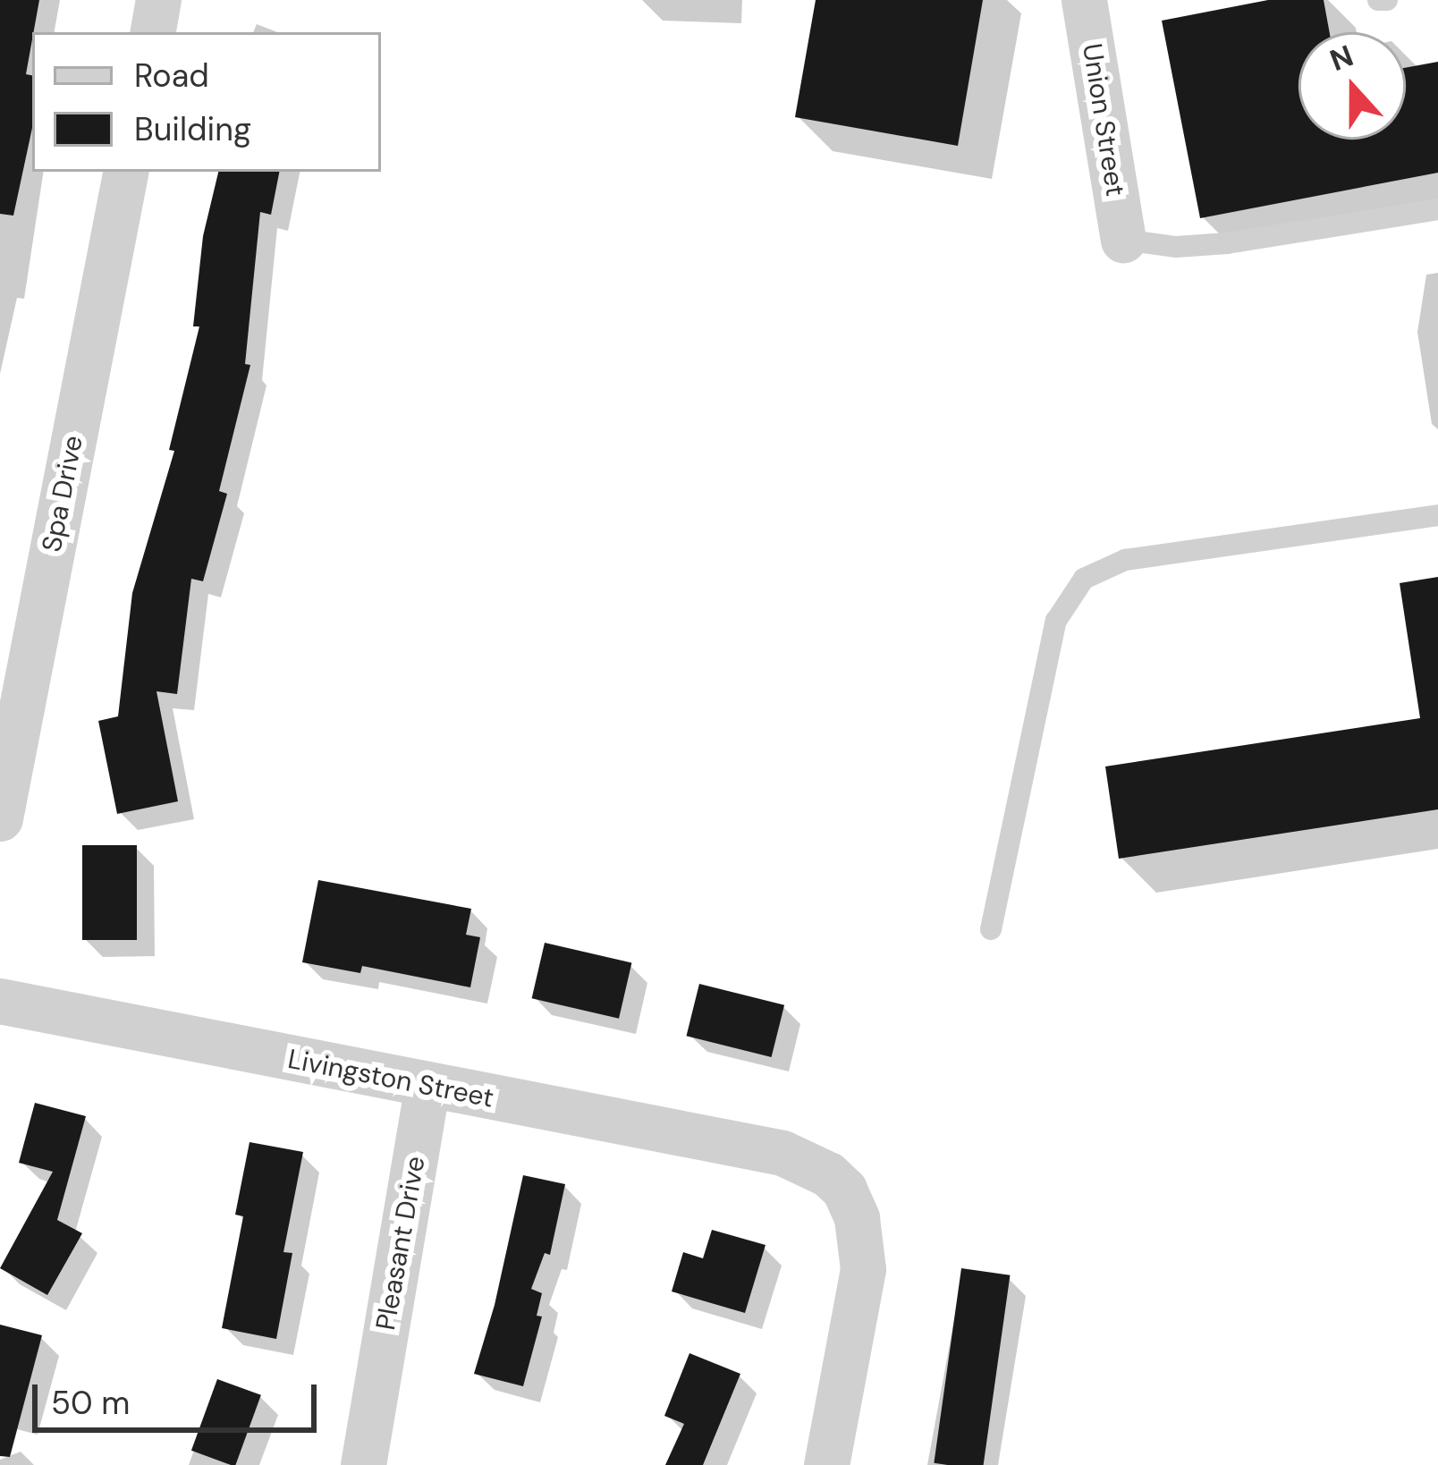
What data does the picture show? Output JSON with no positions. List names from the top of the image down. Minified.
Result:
{"streets":{"street":["Union Street","Spa Drive","Livingston Street","Pleasant Drive"]},"crossings":[["Livingston Street","Pleasant Drive"]],"legend":["Road","Building"],"scale_bar":"50 m","north":"top"}
